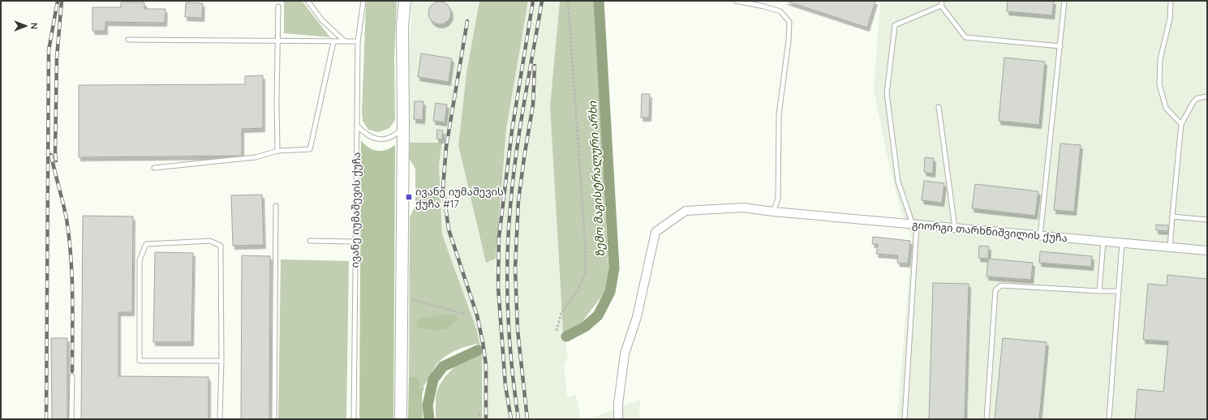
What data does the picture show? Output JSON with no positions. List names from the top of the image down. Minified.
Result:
{"streets":{"street":["გიორგი თარხნიშვილის ქუჩა"],"lane":["ივანე იუმაშევის ქუჩა"]},"water":["ზემო მაგისტრალური არხი"],"places":{"transit":["ივანე იუმაშევის ქუჩა #17"]},"north":"right"}
